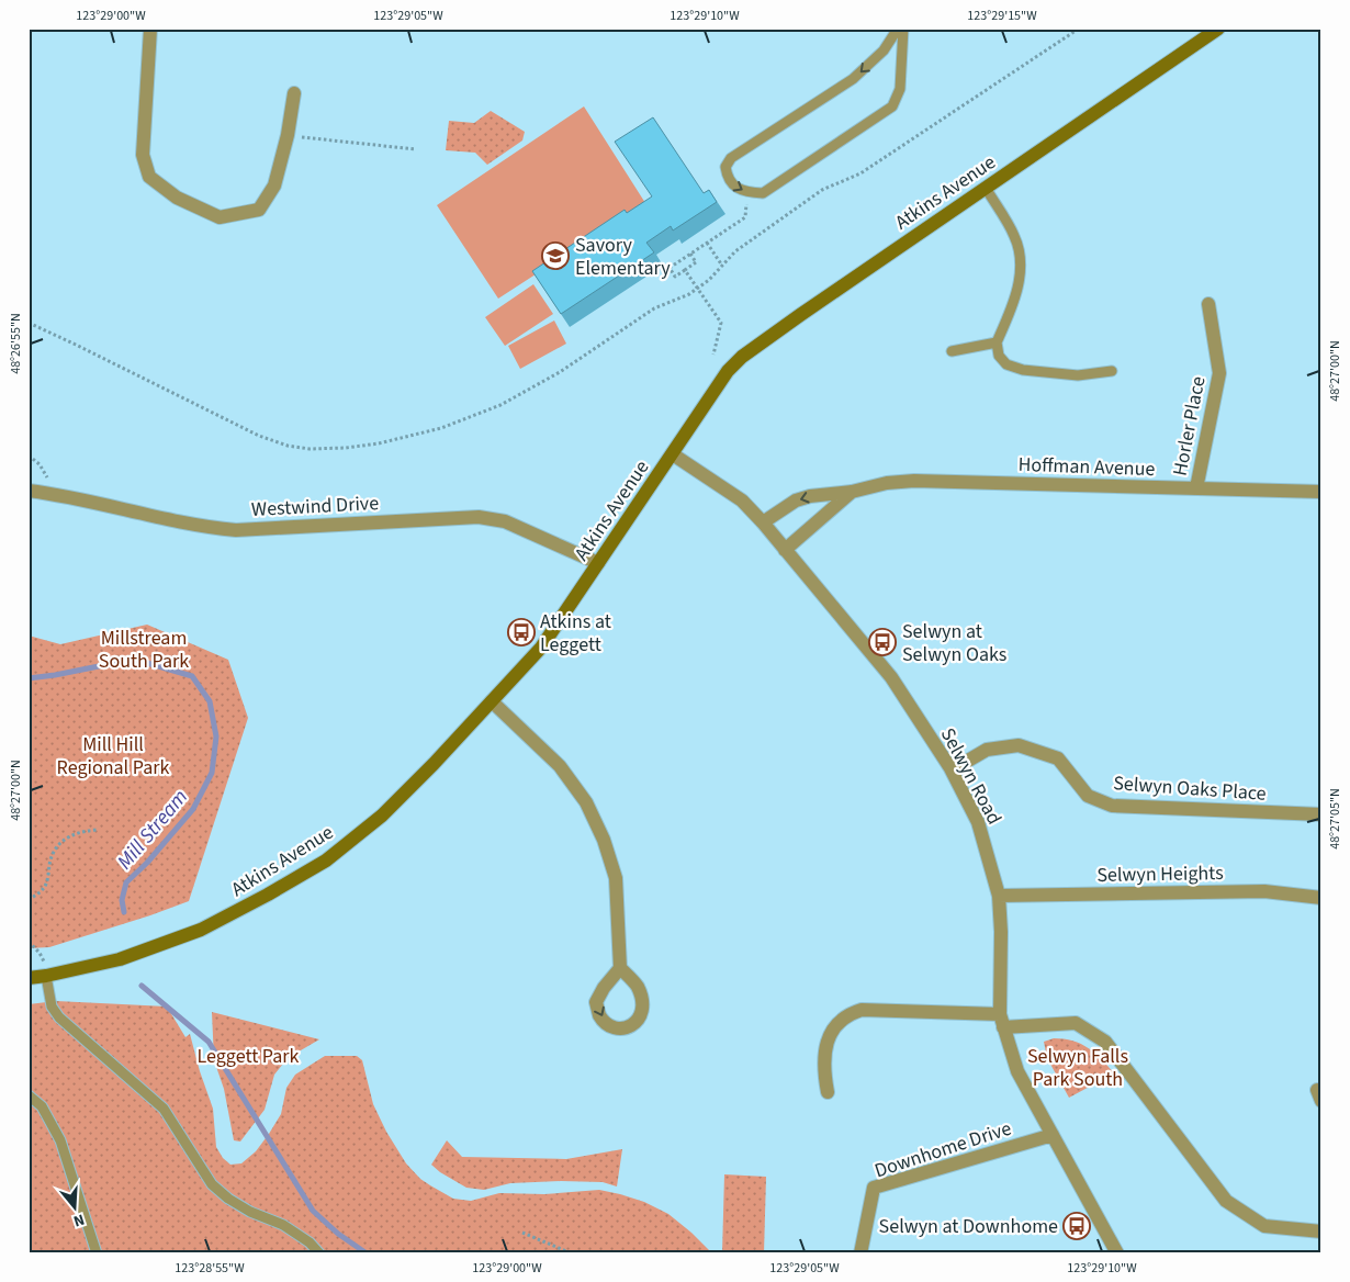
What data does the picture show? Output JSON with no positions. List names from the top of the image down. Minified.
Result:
{"streets":{"street":["Atkins Avenue","Horler Place","Hoffman Avenue","Westwind Drive","Selwyn Road","Selwyn Oaks Place","Selwyn Heights","Downhome Drive"]},"crossings":[["Atkins Avenue","Westwind Drive"],["Atkins Avenue","Selwyn Road"],["Horler Place","Hoffman Avenue"],["Hoffman Avenue","Selwyn Road"],["Selwyn Road","Selwyn Oaks Place"],["Selwyn Road","Selwyn Heights"],["Selwyn Road","Downhome Drive"]],"water":["Mill Stream"],"parks":["Millstream South Park","Mill Hill Regional Park","Leggett Park","Selwyn Falls Park South"],"places":{"school or university":["Savory Elementary"],"bus stop":["Atkins at Leggett","Selwyn at Selwyn Oaks","Selwyn at Downhome"]},"north":"bottom","coordinates":["123°29'00\"W","123°29'05\"W","123°29'10\"W","123°29'15\"W","48°26'55\"N","48°27'00\"N","48°27'05\"N","123°28'55\"W"]}
